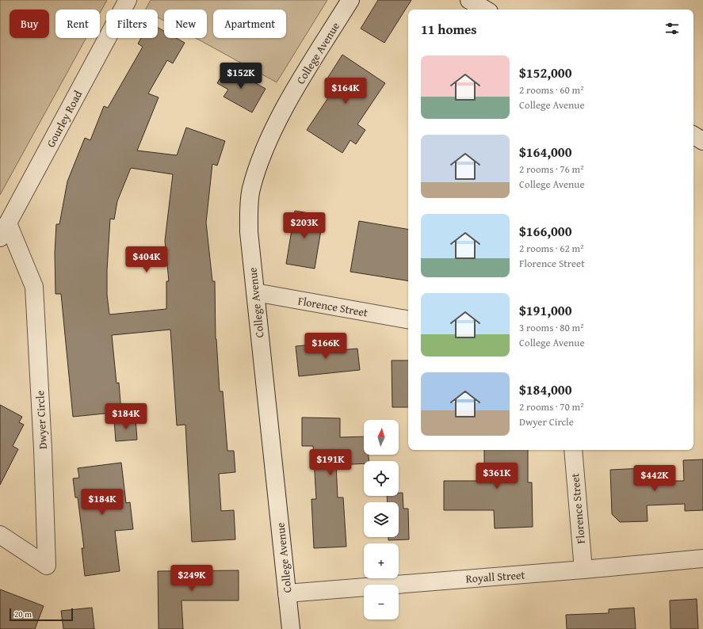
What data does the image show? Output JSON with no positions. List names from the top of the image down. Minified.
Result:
{"streets":{"street":["College Avenue","Gourley Road","Florence Street","Dwyer Circle","Royall Street"]},"crossings":[["College Avenue","Florence Street"],["College Avenue","Royall Street"],["Gourley Road","Dwyer Circle"],["Florence Street","Royall Street"]],"scale_bar":"20 m","north":"top","page":{"chip":["Buy","Rent","Filters","New","Apartment"],"heading":"11 homes","list":[{"name":"$152,000","note":"2 rooms · 60 m² · College Avenue"},{"name":"$164,000","note":"2 rooms · 76 m² · College Avenue"},{"name":"$166,000","note":"2 rooms · 62 m² · Florence Street"},{"name":"$191,000","note":"3 rooms · 80 m² · College Avenue"},{"name":"$184,000","note":"2 rooms · 70 m² · Dwyer Circle"}],"price":["$152K","$164K","$203K","$404K","$166K","$184K","$191K","$361K","$442K","$184K","$249K"],"map_buttons":["+","−"],"scale":"20 m"}}
